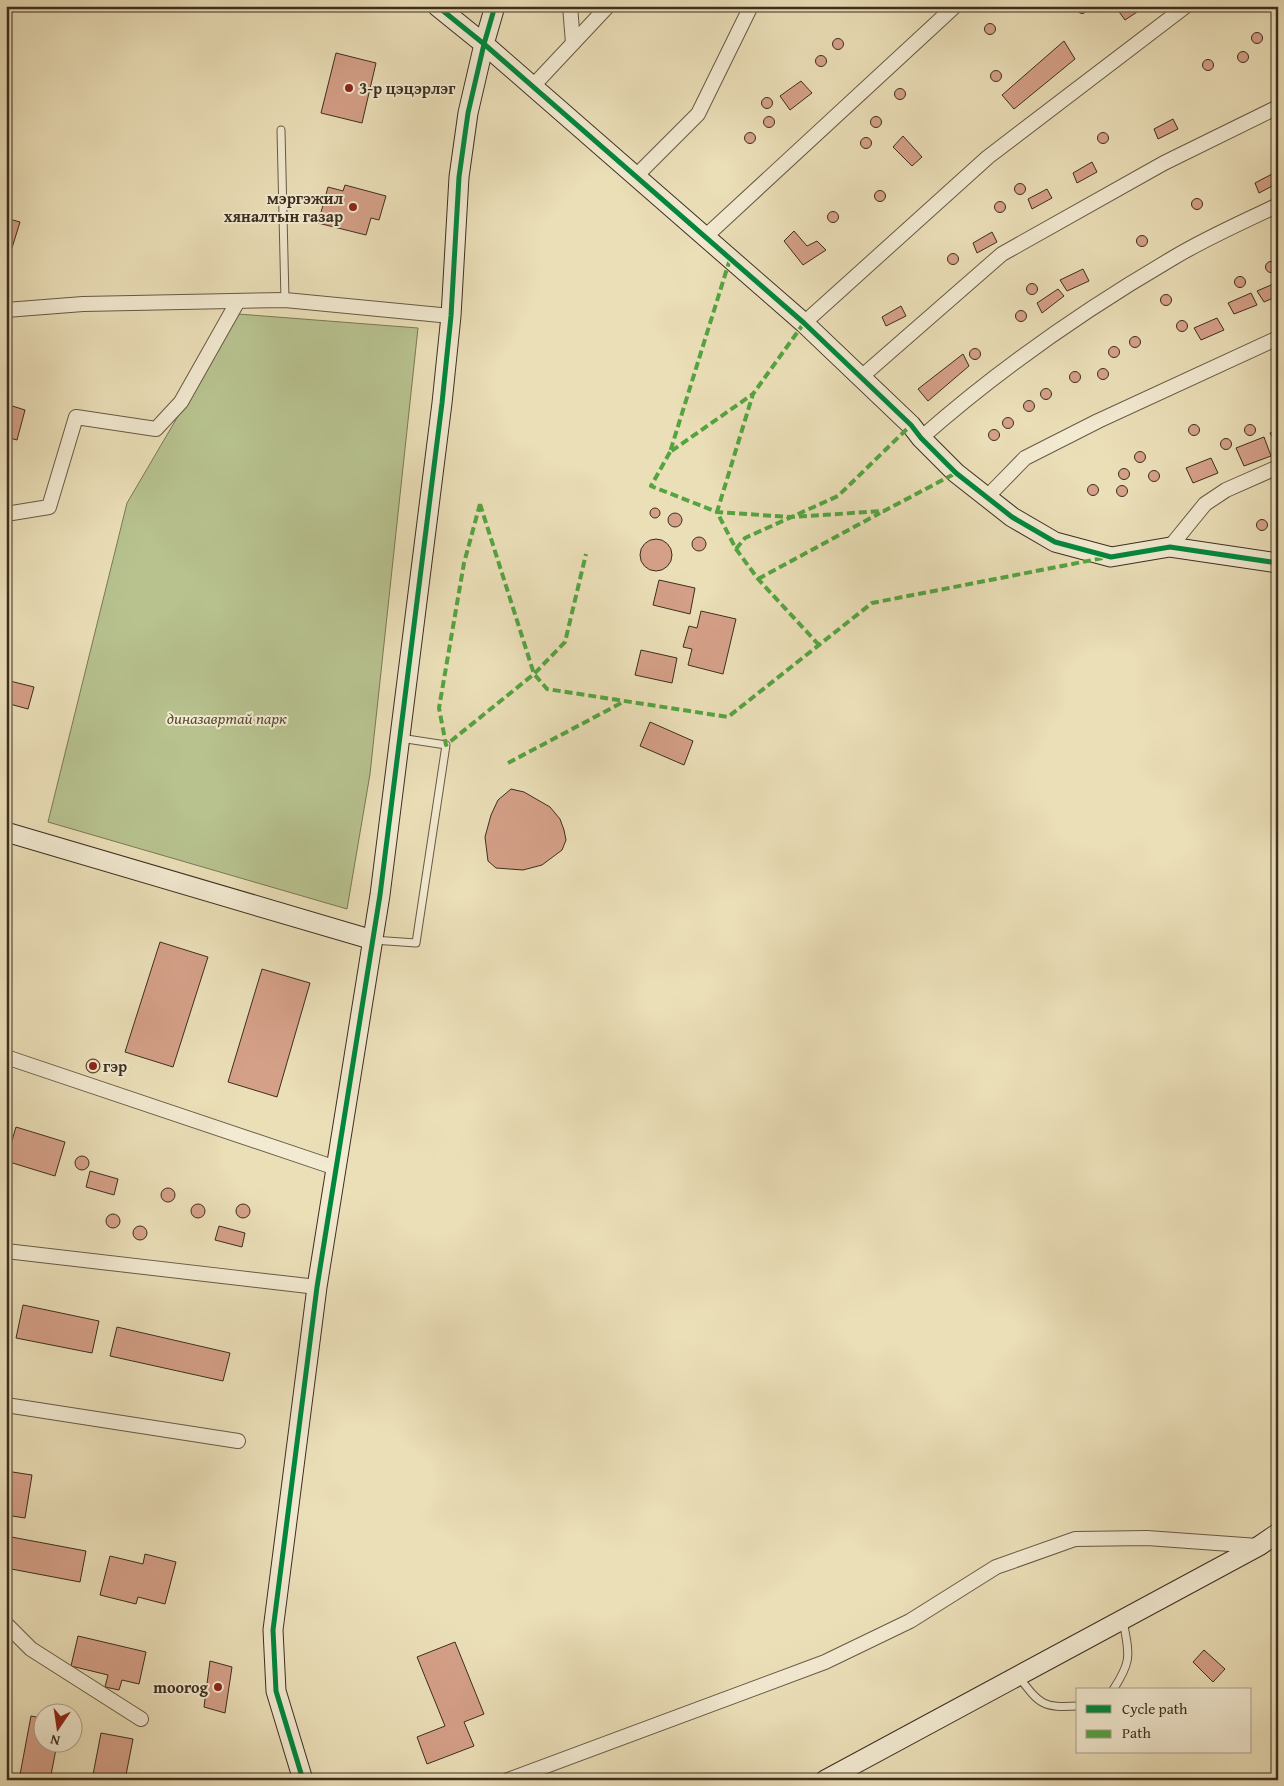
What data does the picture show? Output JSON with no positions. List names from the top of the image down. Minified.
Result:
{"parks":["диназавртай парк"],"places":["3-р цэцэрлэг","мэргэжил хяналтын газар","гэр","moorog"],"legend":["Cycle path","Path"],"north":"bottom"}
